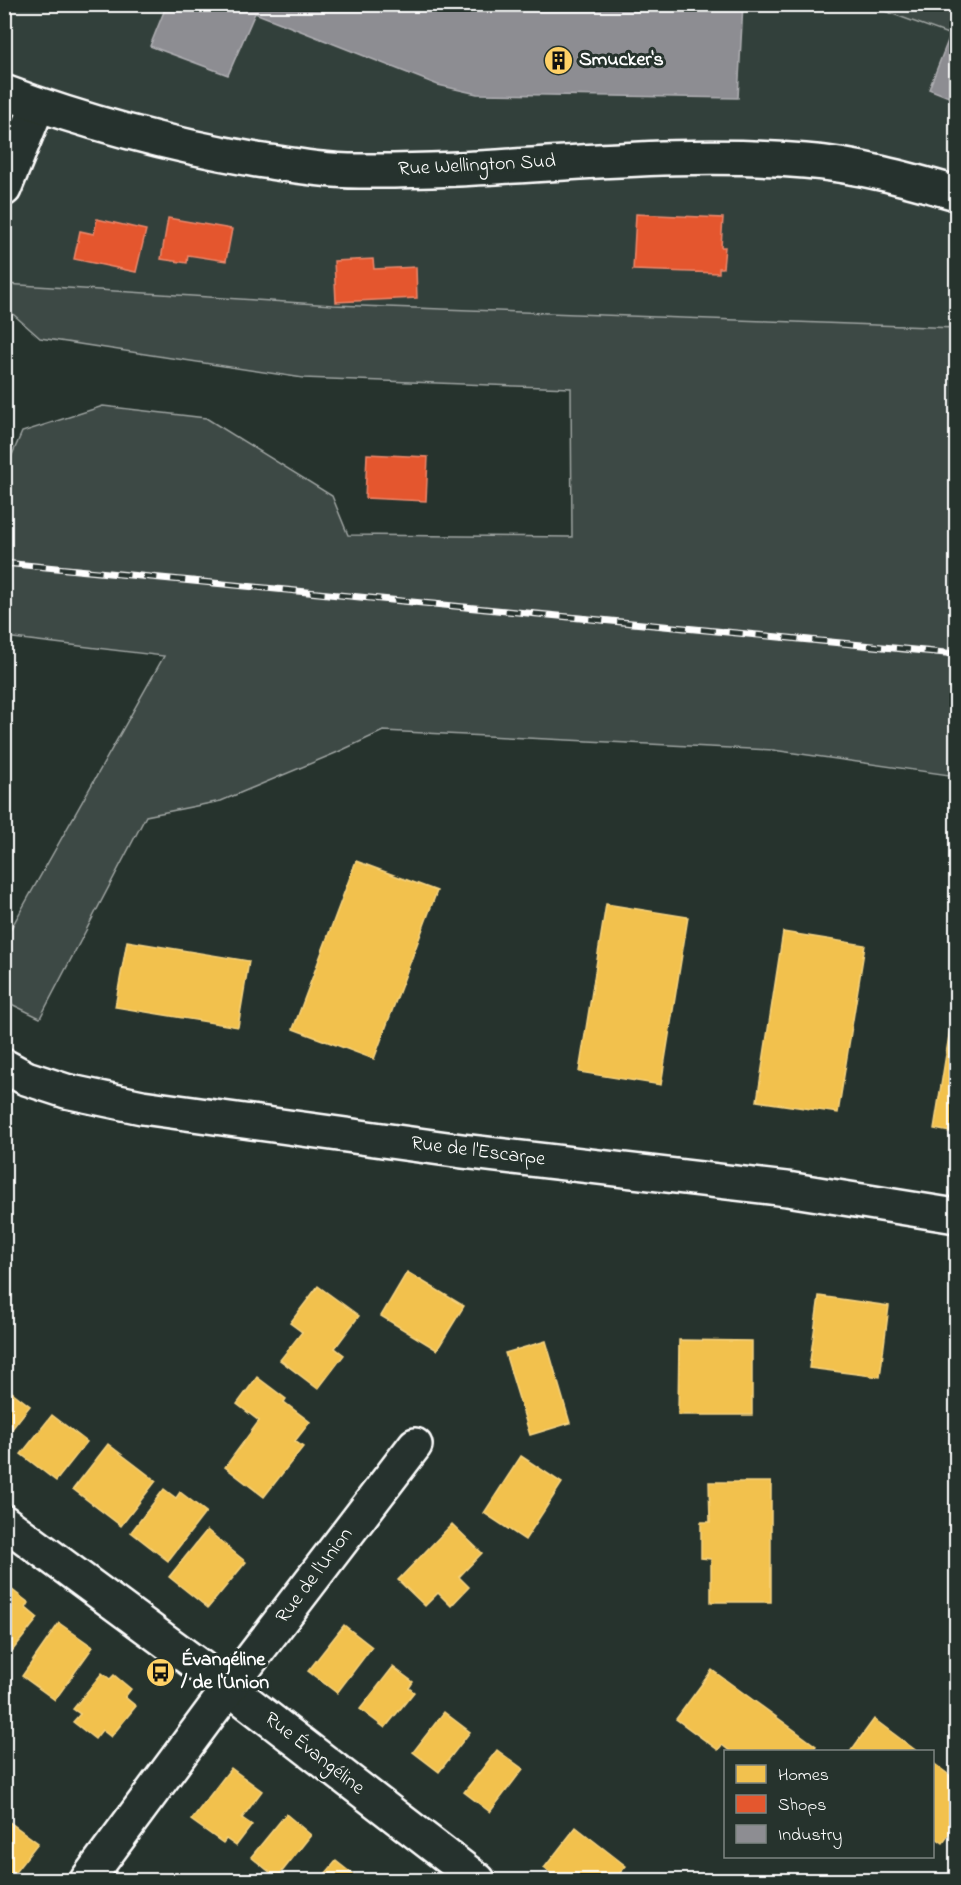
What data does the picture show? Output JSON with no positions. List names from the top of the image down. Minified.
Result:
{"streets":{"street":["Rue Wellington Sud","Rue de l'Escarpe","Rue de l'Union","Rue Évangéline"]},"crossings":[["Rue de l'Union","Rue Évangéline"]],"places":{"building":["Smucker's"],"bus stop":["Évangéline / de l'Union"]},"legend":["Homes","Shops","Industry"]}
